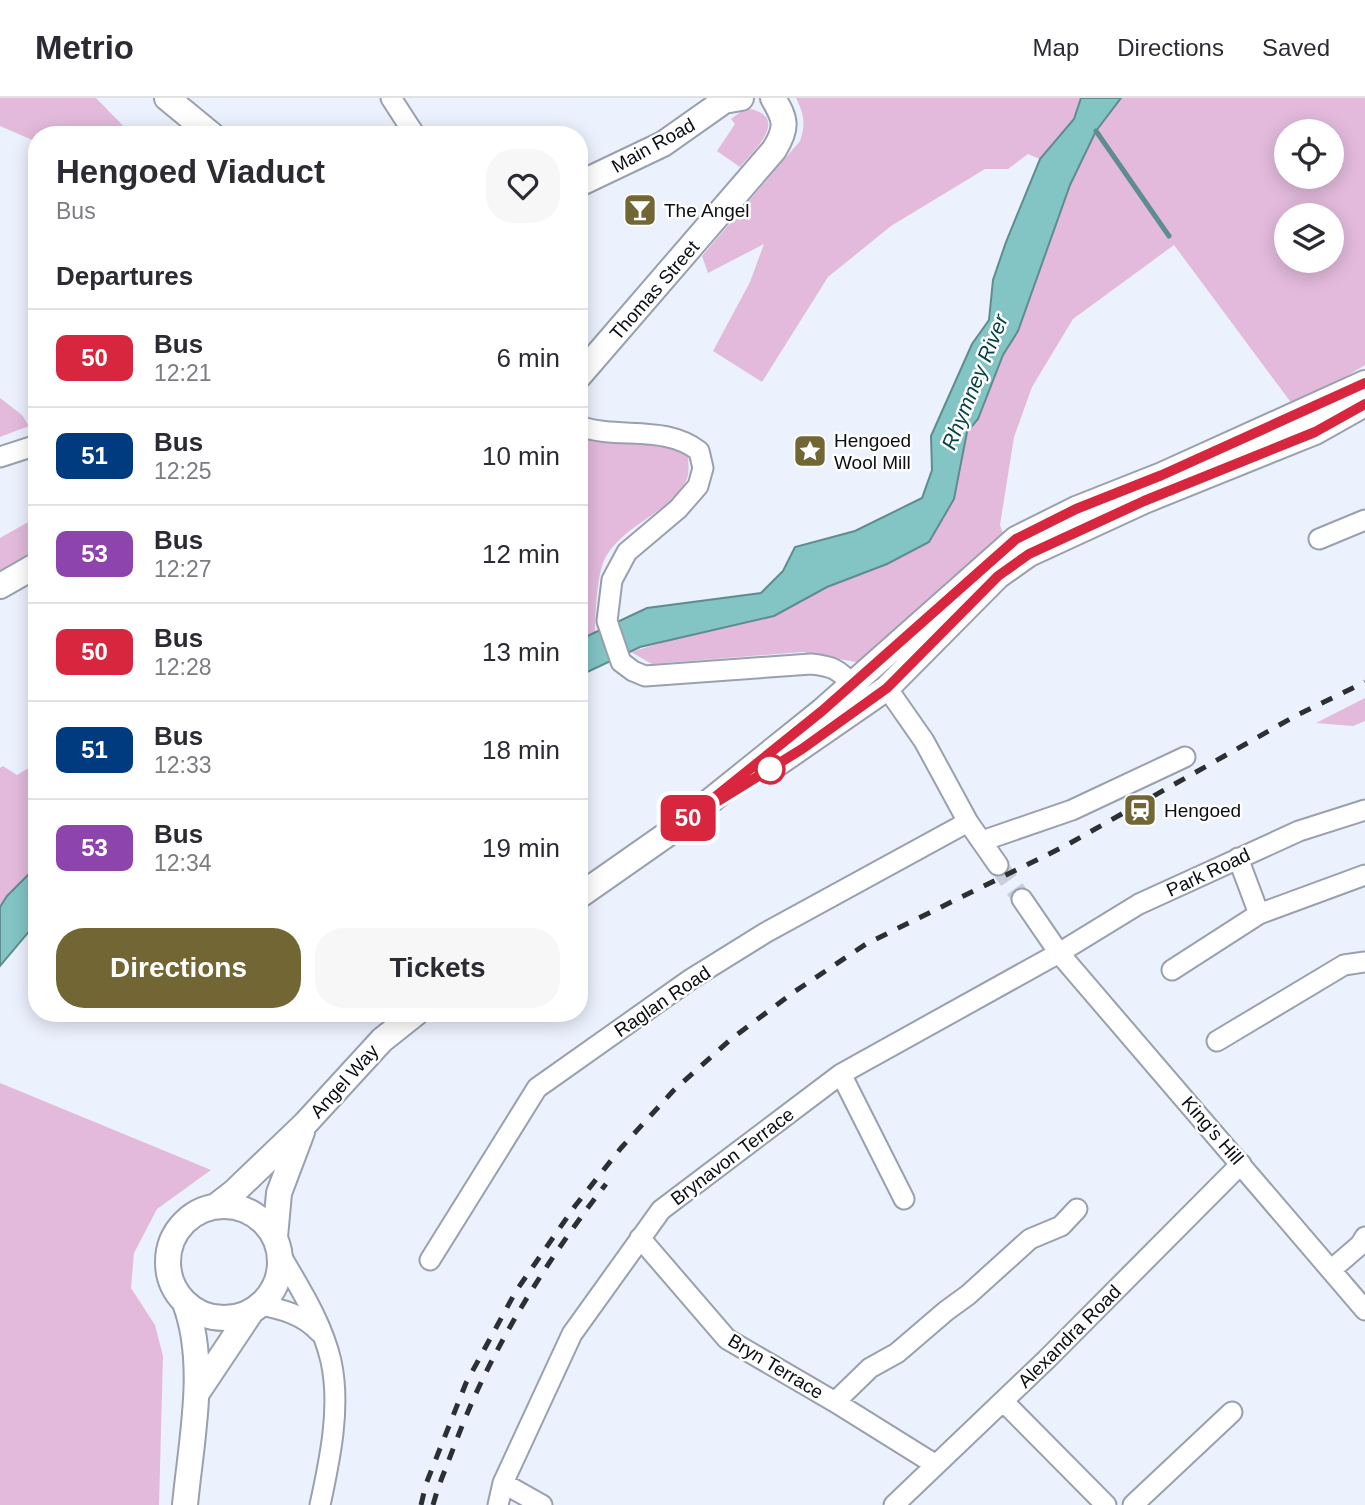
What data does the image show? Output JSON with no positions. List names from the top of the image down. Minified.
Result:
{"streets":{"main road":["Main Road","Thomas Street","Angel Way"],"street":["Park Road","Raglan Road","King's Hill","Brynavon Terrace","Alexandra Road","Bryn Terrace"]},"crossings":[["Park Road","King's Hill"],["Park Road","Brynavon Terrace"],["King's Hill","Brynavon Terrace"],["King's Hill","Alexandra Road"],["Brynavon Terrace","Bryn Terrace"],["Alexandra Road","Bryn Terrace"]],"water":["Rhymney River"],"places":{"bar":["The Angel"],"place":["Hengoed Wool Mill"],"station":["Hengoed"]},"lines":["bus line 50"],"page":{"header":"Metrio","nav":["Map","Directions","Saved"],"on_map":"50","heading":[["Hengoed Viaduct","Bus"],"Departures"],"list":[{"mark":"50","name":"Bus","note":"12:21","value":"6 min"},{"mark":"51","name":"Bus","note":"12:25","value":"10 min"},{"mark":"53","name":"Bus","note":"12:27","value":"12 min"},{"mark":"50","name":"Bus","note":"12:28","value":"13 min"},{"mark":"51","name":"Bus","note":"12:33","value":"18 min"},{"mark":"53","name":"Bus","note":"12:34","value":"19 min"}],"buttons":["Directions","Tickets"]}}
